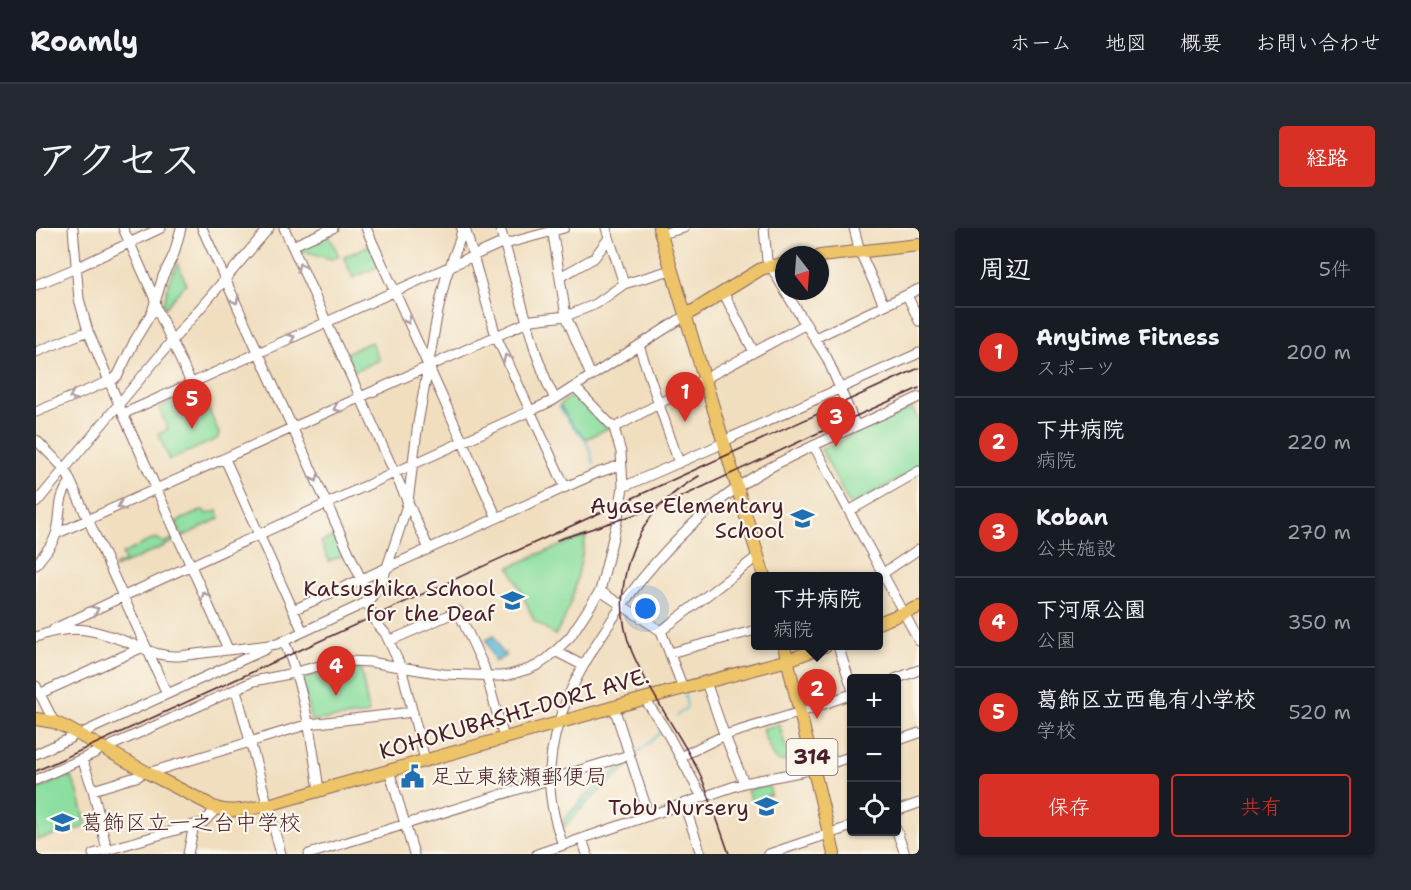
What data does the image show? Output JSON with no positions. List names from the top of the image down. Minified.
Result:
{"streets":{"main road":["KOHOKUBASHI-DORI AVE.","314"]},"crossings":[["KOHOKUBASHI-DORI AVE.","314"]],"places":{"school or university":["Ayase Elementary School","Katsushika School for the Deaf","Tobu Nursery","葛飾区立一之台中学校"],"public building":["足立東綾瀬郵便局"]},"north":"bottom","page":{"header":"Roamly","nav":["ホーム","地図","概要","お問い合わせ"],"title":"アクセス","buttons":["経路",["保存","共有"]],"heading":["周辺","5件"],"list":[{"mark":"1","name":"Anytime Fitness","note":"スポーツ","value":"200 m"},{"mark":"2","name":"下井病院","note":"病院","value":"220 m"},{"mark":"3","name":"Koban","note":"公共施設","value":"270 m"},{"mark":"4","name":"下河原公園","note":"公園","value":"350 m"},{"mark":"5","name":"葛飾区立西亀有小学校","note":"学校","value":"520 m"}],"pins":["1","5","3","4","2"],"popup":["下井病院","病院"],"map_buttons":["+","−"]}}
